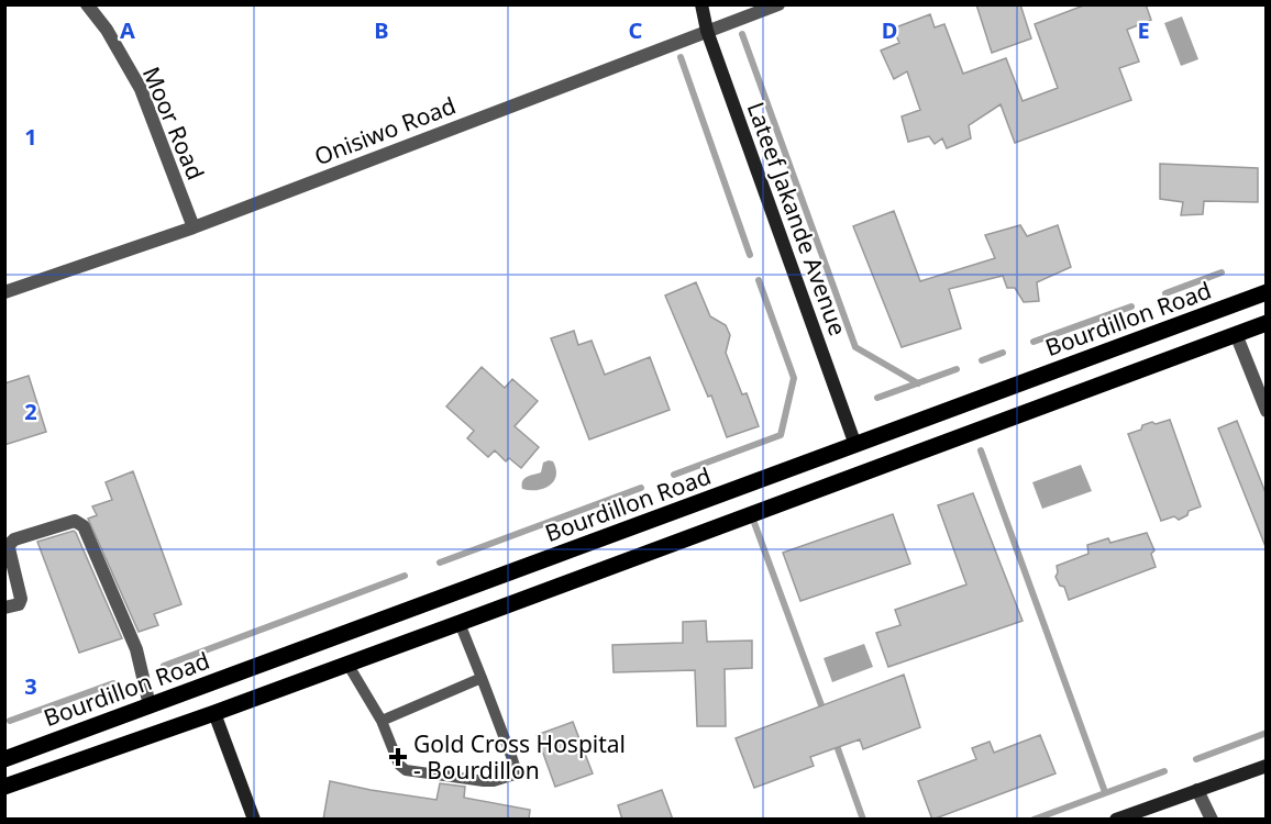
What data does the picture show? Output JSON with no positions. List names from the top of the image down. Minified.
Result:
{"streets":{"main road":["Bourdillon Road"],"street":["Moor Road","Onisiwo Road","Lateef Jakande Avenue"]},"crossings":[["Moor Road","Onisiwo Road"],["Onisiwo Road","Lateef Jakande Avenue"],["Lateef Jakande Avenue","Bourdillon Road"]],"places":{"health":["Gold Cross Hospital - Bourdillon"]},"grid":{"columns":["A","B","C","D","E"],"rows":["1","2","3"]}}
